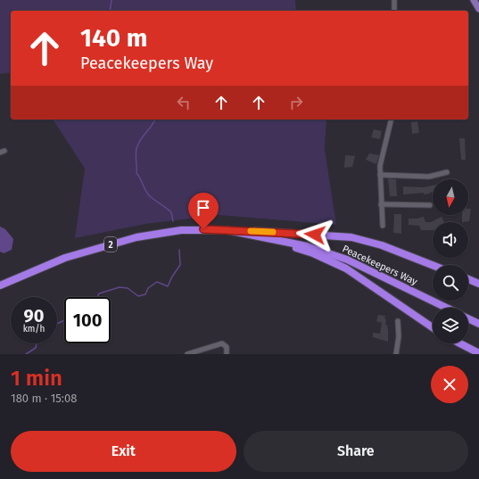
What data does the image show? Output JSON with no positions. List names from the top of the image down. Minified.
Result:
{"streets":{"highway":["2","Peacekeepers Way"]},"north":"bottom","page":{"turn":["140 m","Peacekeepers Way"],"speed":"90 km/h","limit":"100","heading":["1 min","180 m · 15:08"],"buttons":["Exit","Share"]}}
